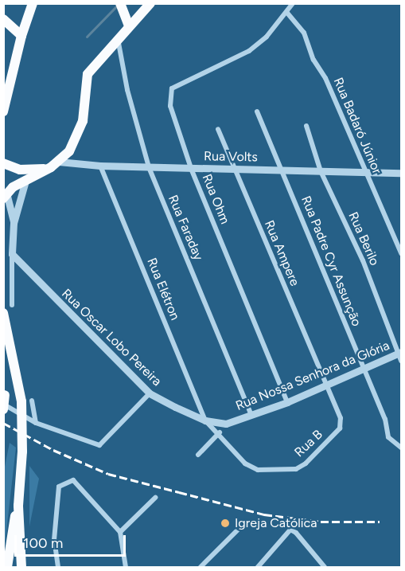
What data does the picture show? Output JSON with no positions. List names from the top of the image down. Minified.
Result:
{"streets":{"street":["Rua Badaró Júnior","Rua Volts","Rua Ohm","Rua Faraday","Rua Berilo","Rua Ampere","Rua Padre Cyr Assunção","Rua Elétron","Rua Oscar Lobo Pereira","Rua Nossa Senhora da Glória","Rua B"]},"crossings":[["Rua Badaró Júnior","Rua Volts"],["Rua Badaró Júnior","Rua Ohm"],["Rua Volts","Rua Ohm"],["Rua Volts","Rua Faraday"],["Rua Volts","Rua Berilo"],["Rua Volts","Rua Ampere"],["Rua Volts","Rua Padre Cyr Assunção"],["Rua Volts","Rua Elétron"],["Rua Ohm","Rua Nossa Senhora da Glória"],["Rua Faraday","Rua Nossa Senhora da Glória"],["Rua Berilo","Rua Nossa Senhora da Glória"],["Rua Ampere","Rua Nossa Senhora da Glória"],["Rua Ampere","Rua B"],["Rua Padre Cyr Assunção","Rua Nossa Senhora da Glória"],["Rua Elétron","Rua Oscar Lobo Pereira"],["Rua Elétron","Rua Nossa Senhora da Glória"],["Rua Oscar Lobo Pereira","Rua Nossa Senhora da Glória"],["Rua Oscar Lobo Pereira","Rua B"],["Rua Nossa Senhora da Glória","Rua B"]],"places":["Igreja Católica"],"scale_bar":"100 m"}
